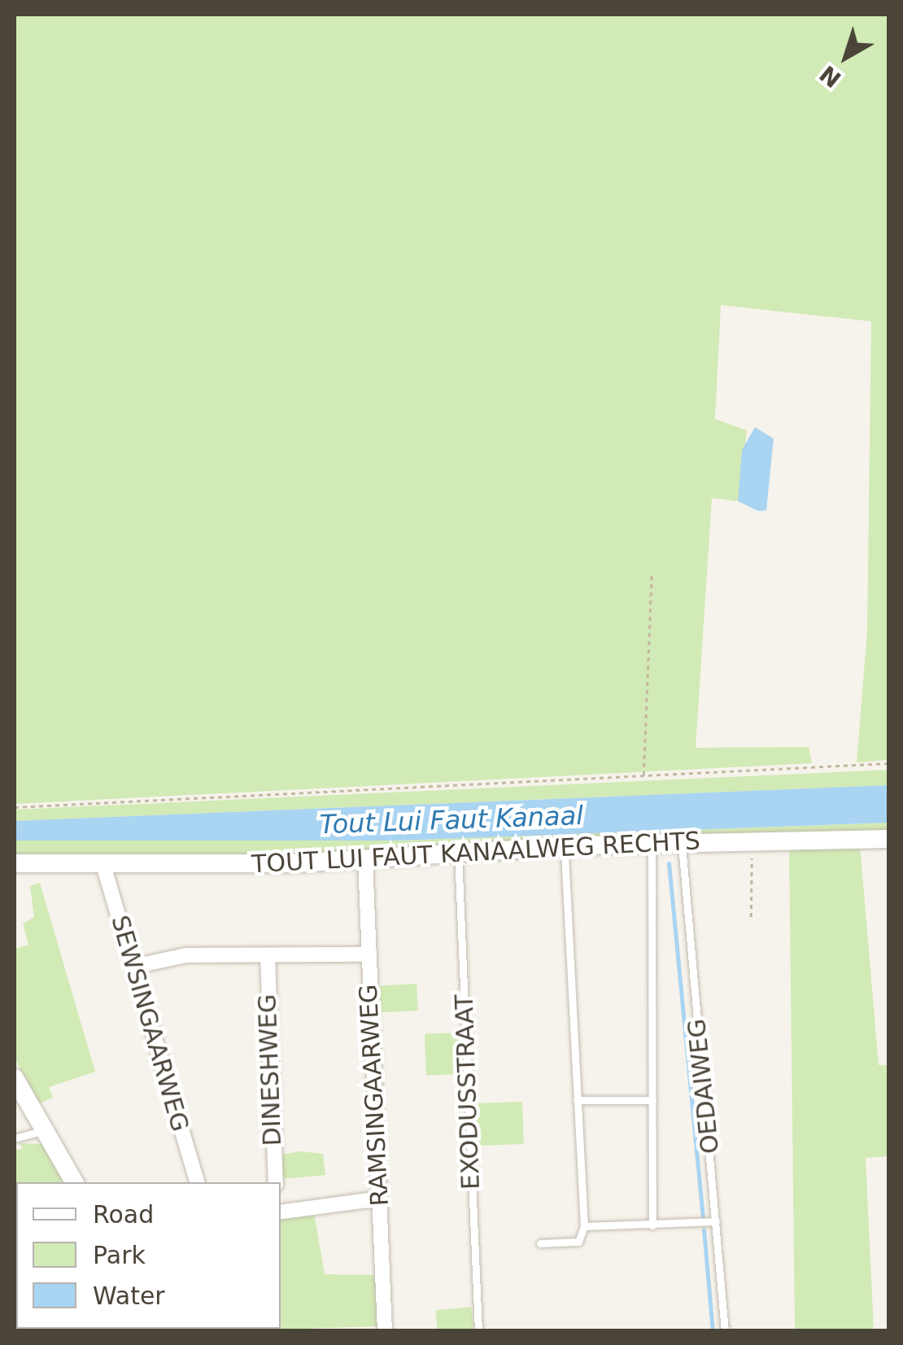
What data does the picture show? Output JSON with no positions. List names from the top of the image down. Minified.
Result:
{"streets":{"street":["TOUT LUI FAUT KANAALWEG RECHTS","SEWSINGAARWEG","DINESHWEG","RAMSINGAARWEG"],"lane":["OEDAIWEG","EXODUSSTRAAT"]},"crossings":[["TOUT LUI FAUT KANAALWEG RECHTS","SEWSINGAARWEG"],["TOUT LUI FAUT KANAALWEG RECHTS","OEDAIWEG"],["TOUT LUI FAUT KANAALWEG RECHTS","EXODUSSTRAAT"],["TOUT LUI FAUT KANAALWEG RECHTS","RAMSINGAARWEG"]],"water":["Tout Lui Faut Kanaal"],"legend":["Road","Park","Water"],"north":"bottom left"}
